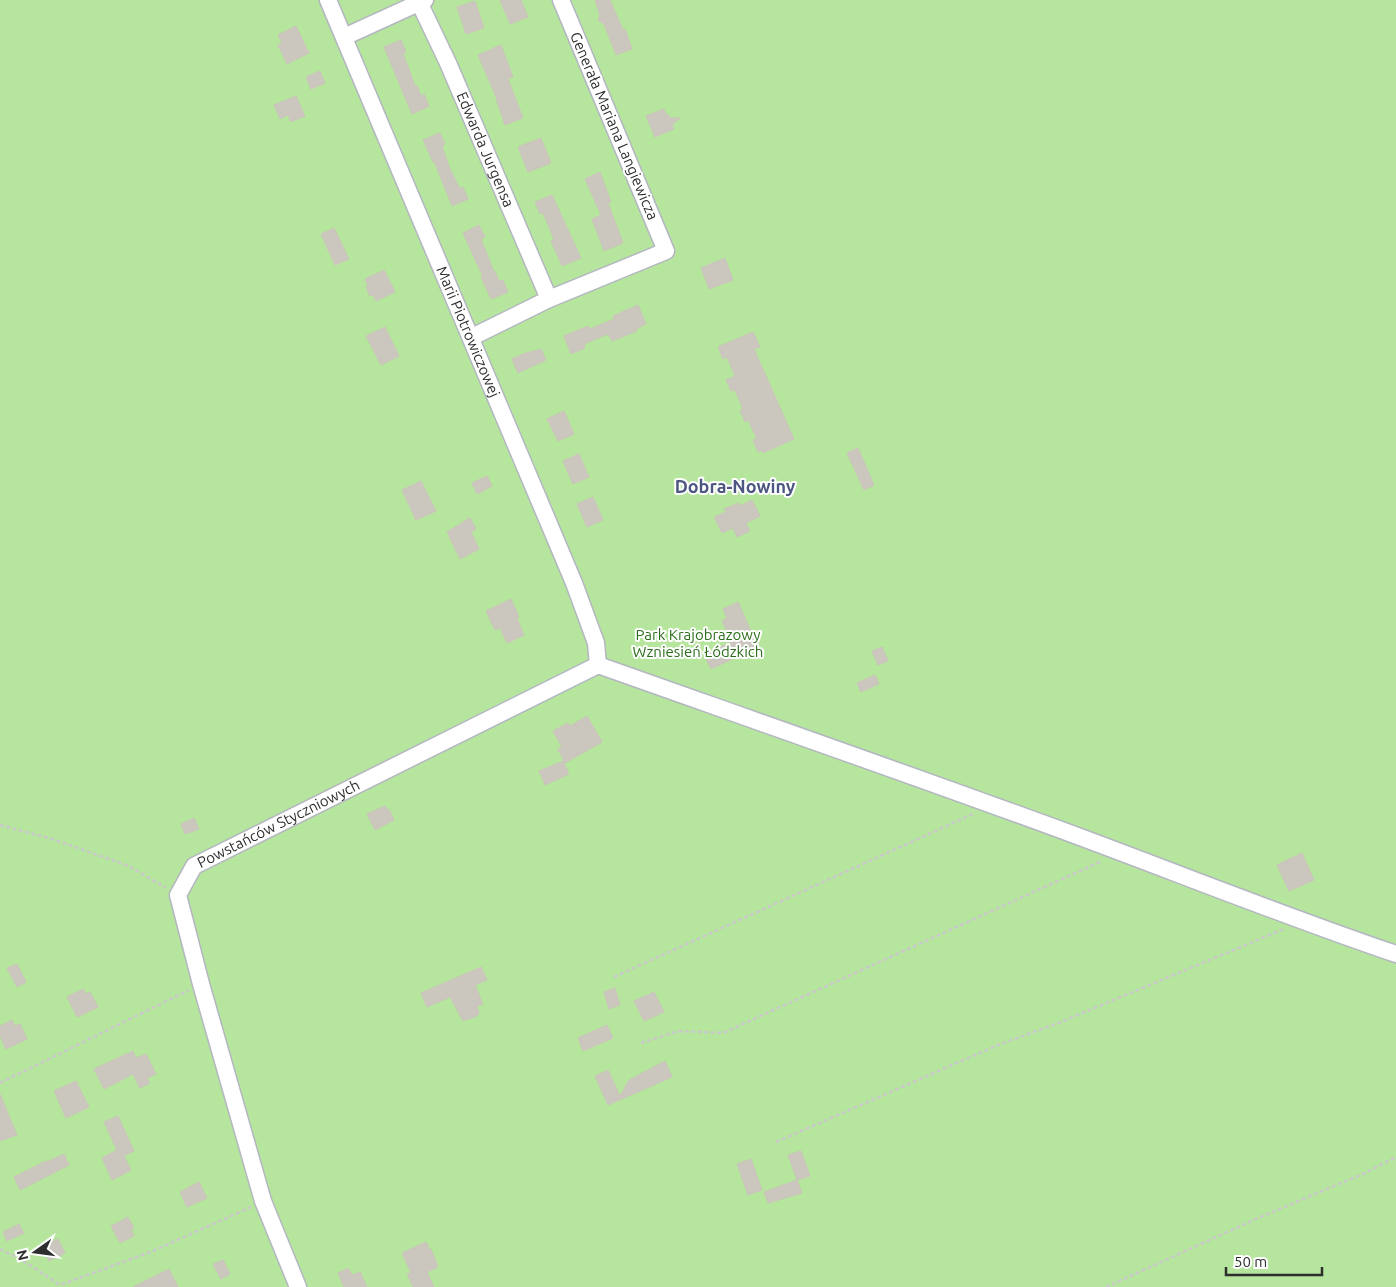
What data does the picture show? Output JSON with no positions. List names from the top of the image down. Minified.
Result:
{"streets":{"street":["Generała Mariana Langiewicza","Edwarda Jurgensa","Marii Piotrowiczowej","Powstańców Styczniowych"]},"crossings":[["Generała Mariana Langiewicza","Edwarda Jurgensa"],["Marii Piotrowiczowej","Powstańców Styczniowych"]],"districts":["Dobra-Nowiny"],"parks":["Park Krajobrazowy Wzniesień Łódzkich"],"scale_bar":"50 m","north":"left"}
